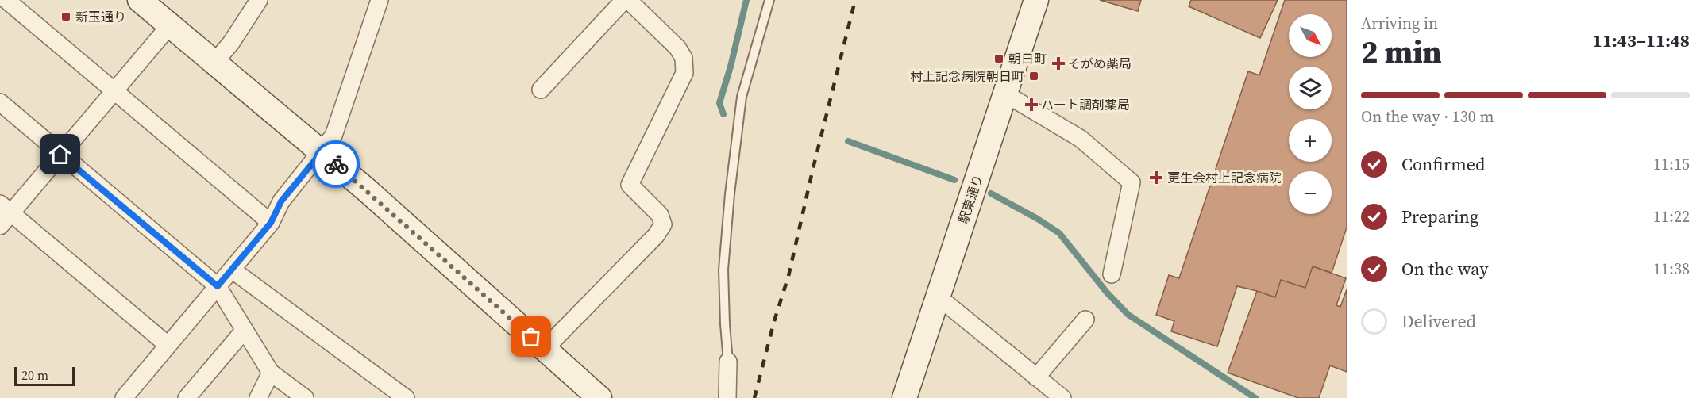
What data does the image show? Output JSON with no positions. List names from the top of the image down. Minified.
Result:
{"streets":{"street":["駅東通り"]},"places":{"transit":["新玉通り","朝日町","村上記念病院朝日町"],"health":["そがめ薬局","ハート調剤薬局","更生会村上記念病院"]},"scale_bar":"20 m","north":"bottom right","page":{"heading":["2 min","Arriving in","11:43–11:48"],"map_buttons":["+","−"],"bar":"On the way · 130 m","list":[["Confirmed","11:15"],["Preparing","11:22"],["On the way","11:38"],"Delivered"],"scale":"20 m"}}
